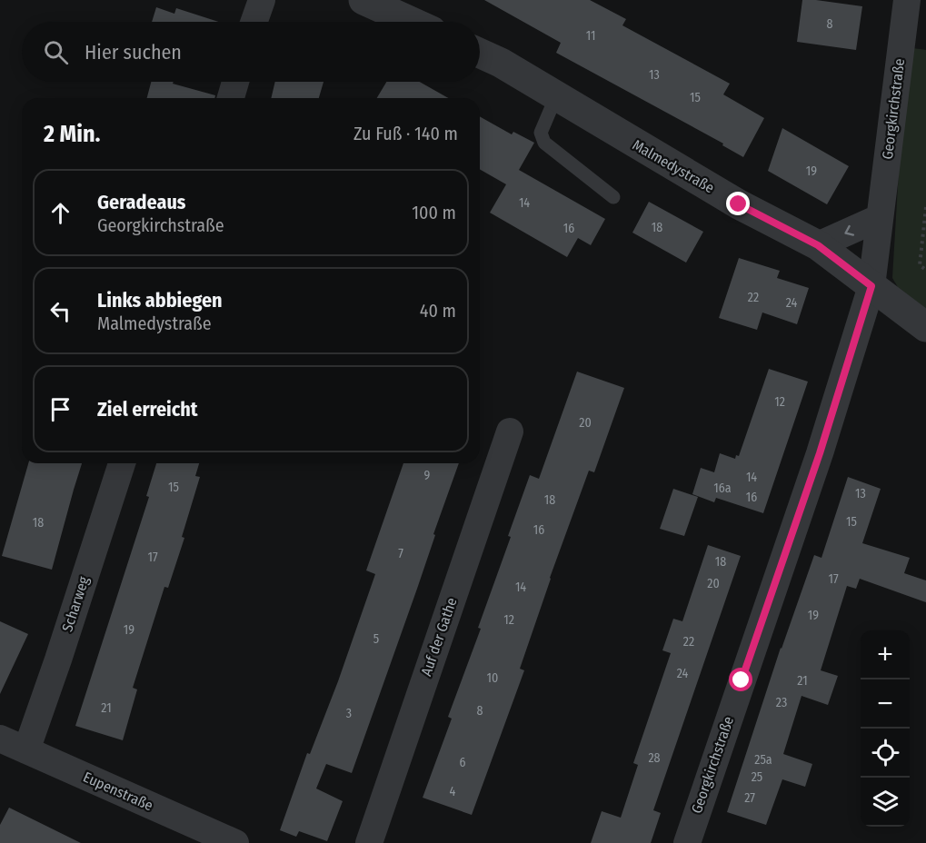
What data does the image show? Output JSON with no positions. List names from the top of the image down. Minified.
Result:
{"streets":{"street":["Georgkirchstraße","Malmedystraße","Scharweg","Auf der Gathe","Eupenstraße"]},"crossings":[["Georgkirchstraße","Malmedystraße"],["Scharweg","Eupenstraße"]],"house_numbers":["8","11","13","15","19","14","18","16","22","24","12","20","9","14","15","16a","13","16","18","15","18","16","7","17","18","17","20","14","19","12","19","5","22","24","10","21","23","21","8","3","28","25a","6","25","4","27"],"page":{"search":"Hier suchen","heading":["2 Min.","Zu Fuß · 140 m"],"list":[["Geradeaus","Georgkirchstraße","100 m"],["Links abbiegen","Malmedystraße","40 m"],"Ziel erreicht"],"map_buttons":["+","−"]}}
